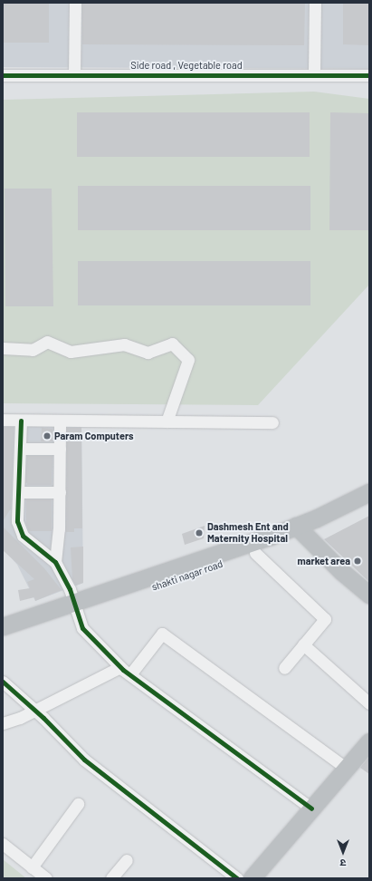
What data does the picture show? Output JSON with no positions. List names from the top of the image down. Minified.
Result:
{"streets":{"main road":["shakti nagar road"],"street":["Side road , Vegetable road"]},"places":["Param Computers","Dashmesh Ent and Maternity Hospital","market area"],"north":"bottom"}
